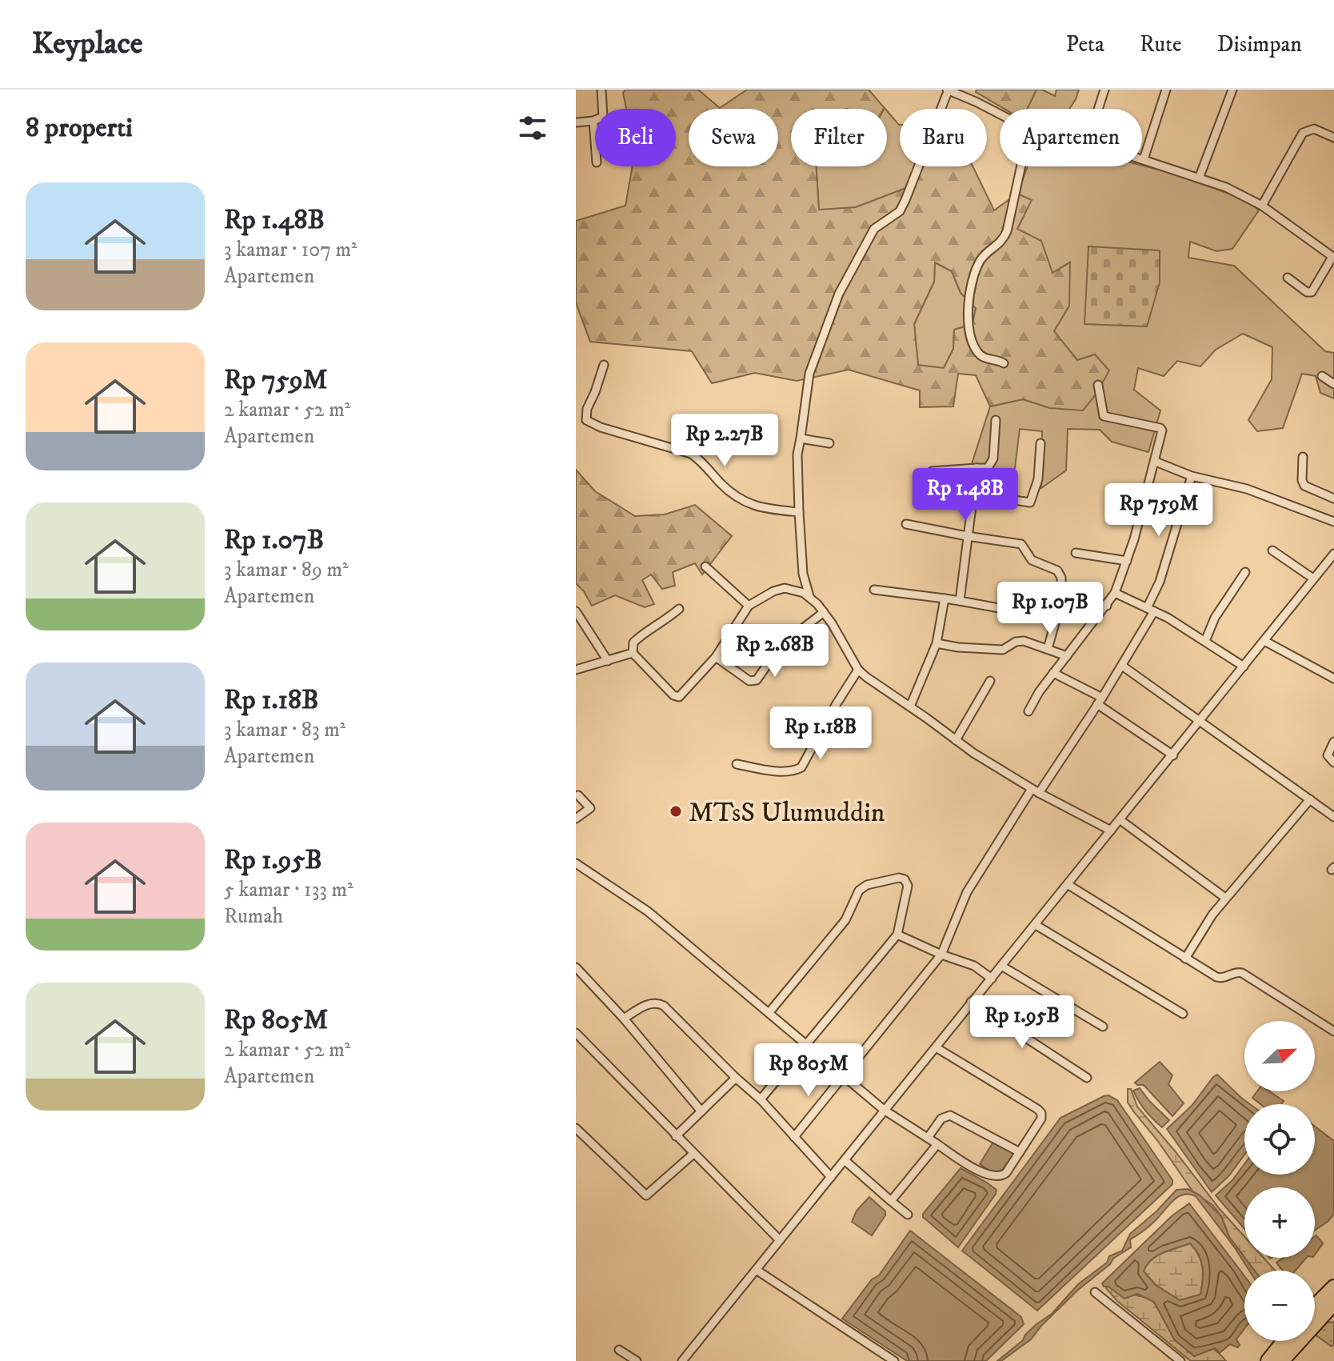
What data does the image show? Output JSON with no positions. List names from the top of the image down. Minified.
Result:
{"places":["MTsS Ulumuddin"],"north":"top right","page":{"header":"Keyplace","nav":["Peta","Rute","Disimpan"],"heading":"8 properti","chip":["Beli","Sewa","Filter","Baru","Apartemen"],"list":[{"name":"Rp 1.48B","note":"3 kamar · 107 m² · Apartemen"},{"name":"Rp 759M","note":"2 kamar · 52 m² · Apartemen"},{"name":"Rp 1.07B","note":"3 kamar · 89 m² · Apartemen"},{"name":"Rp 1.18B","note":"3 kamar · 83 m² · Apartemen"},{"name":"Rp 1.95B","note":"5 kamar · 133 m² · Rumah"},{"name":"Rp 805M","note":"2 kamar · 52 m² · Apartemen"}],"price":["Rp 2.27B","Rp 1.48B","Rp 759M","Rp 1.07B","Rp 2.68B","Rp 1.18B","Rp 1.95B","Rp 805M"],"map_buttons":["+","−"]}}
